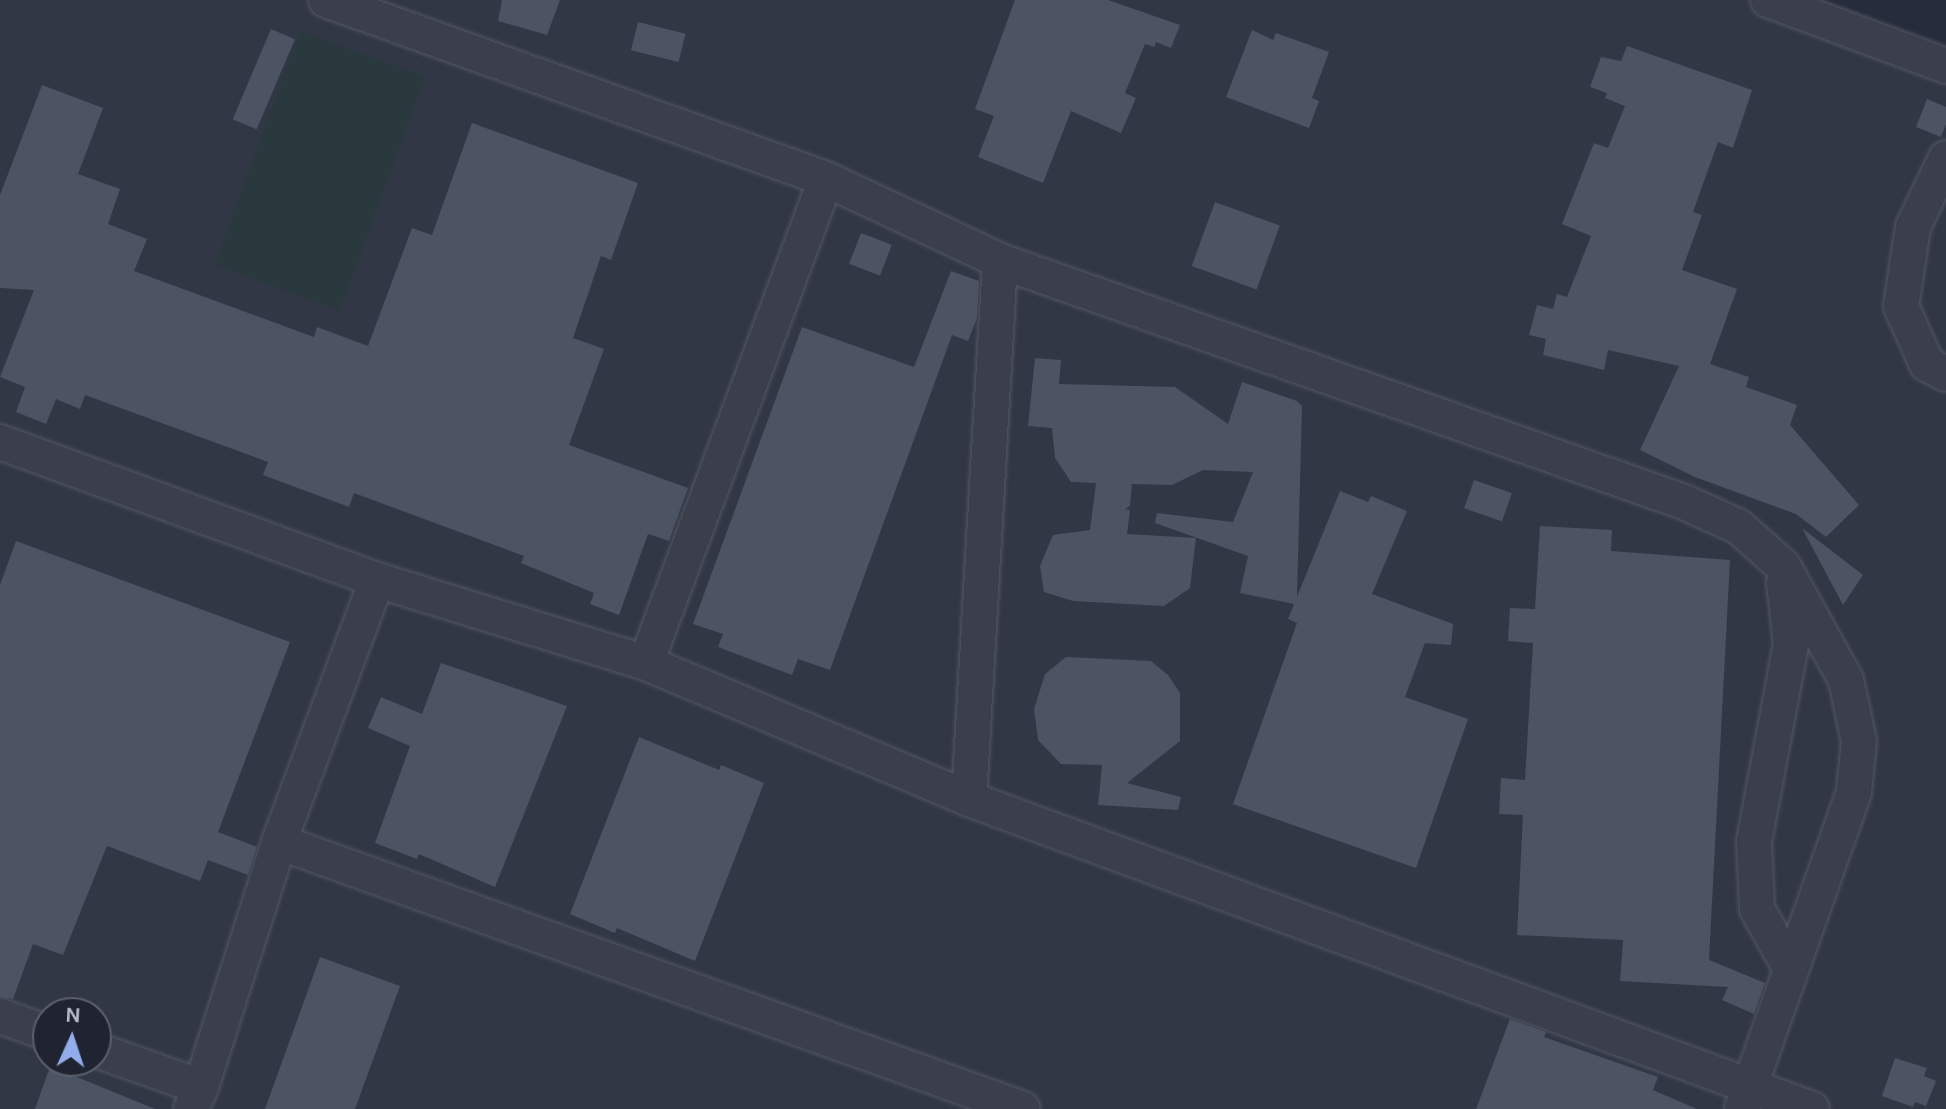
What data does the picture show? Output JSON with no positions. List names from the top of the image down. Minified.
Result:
{"north":"top"}
